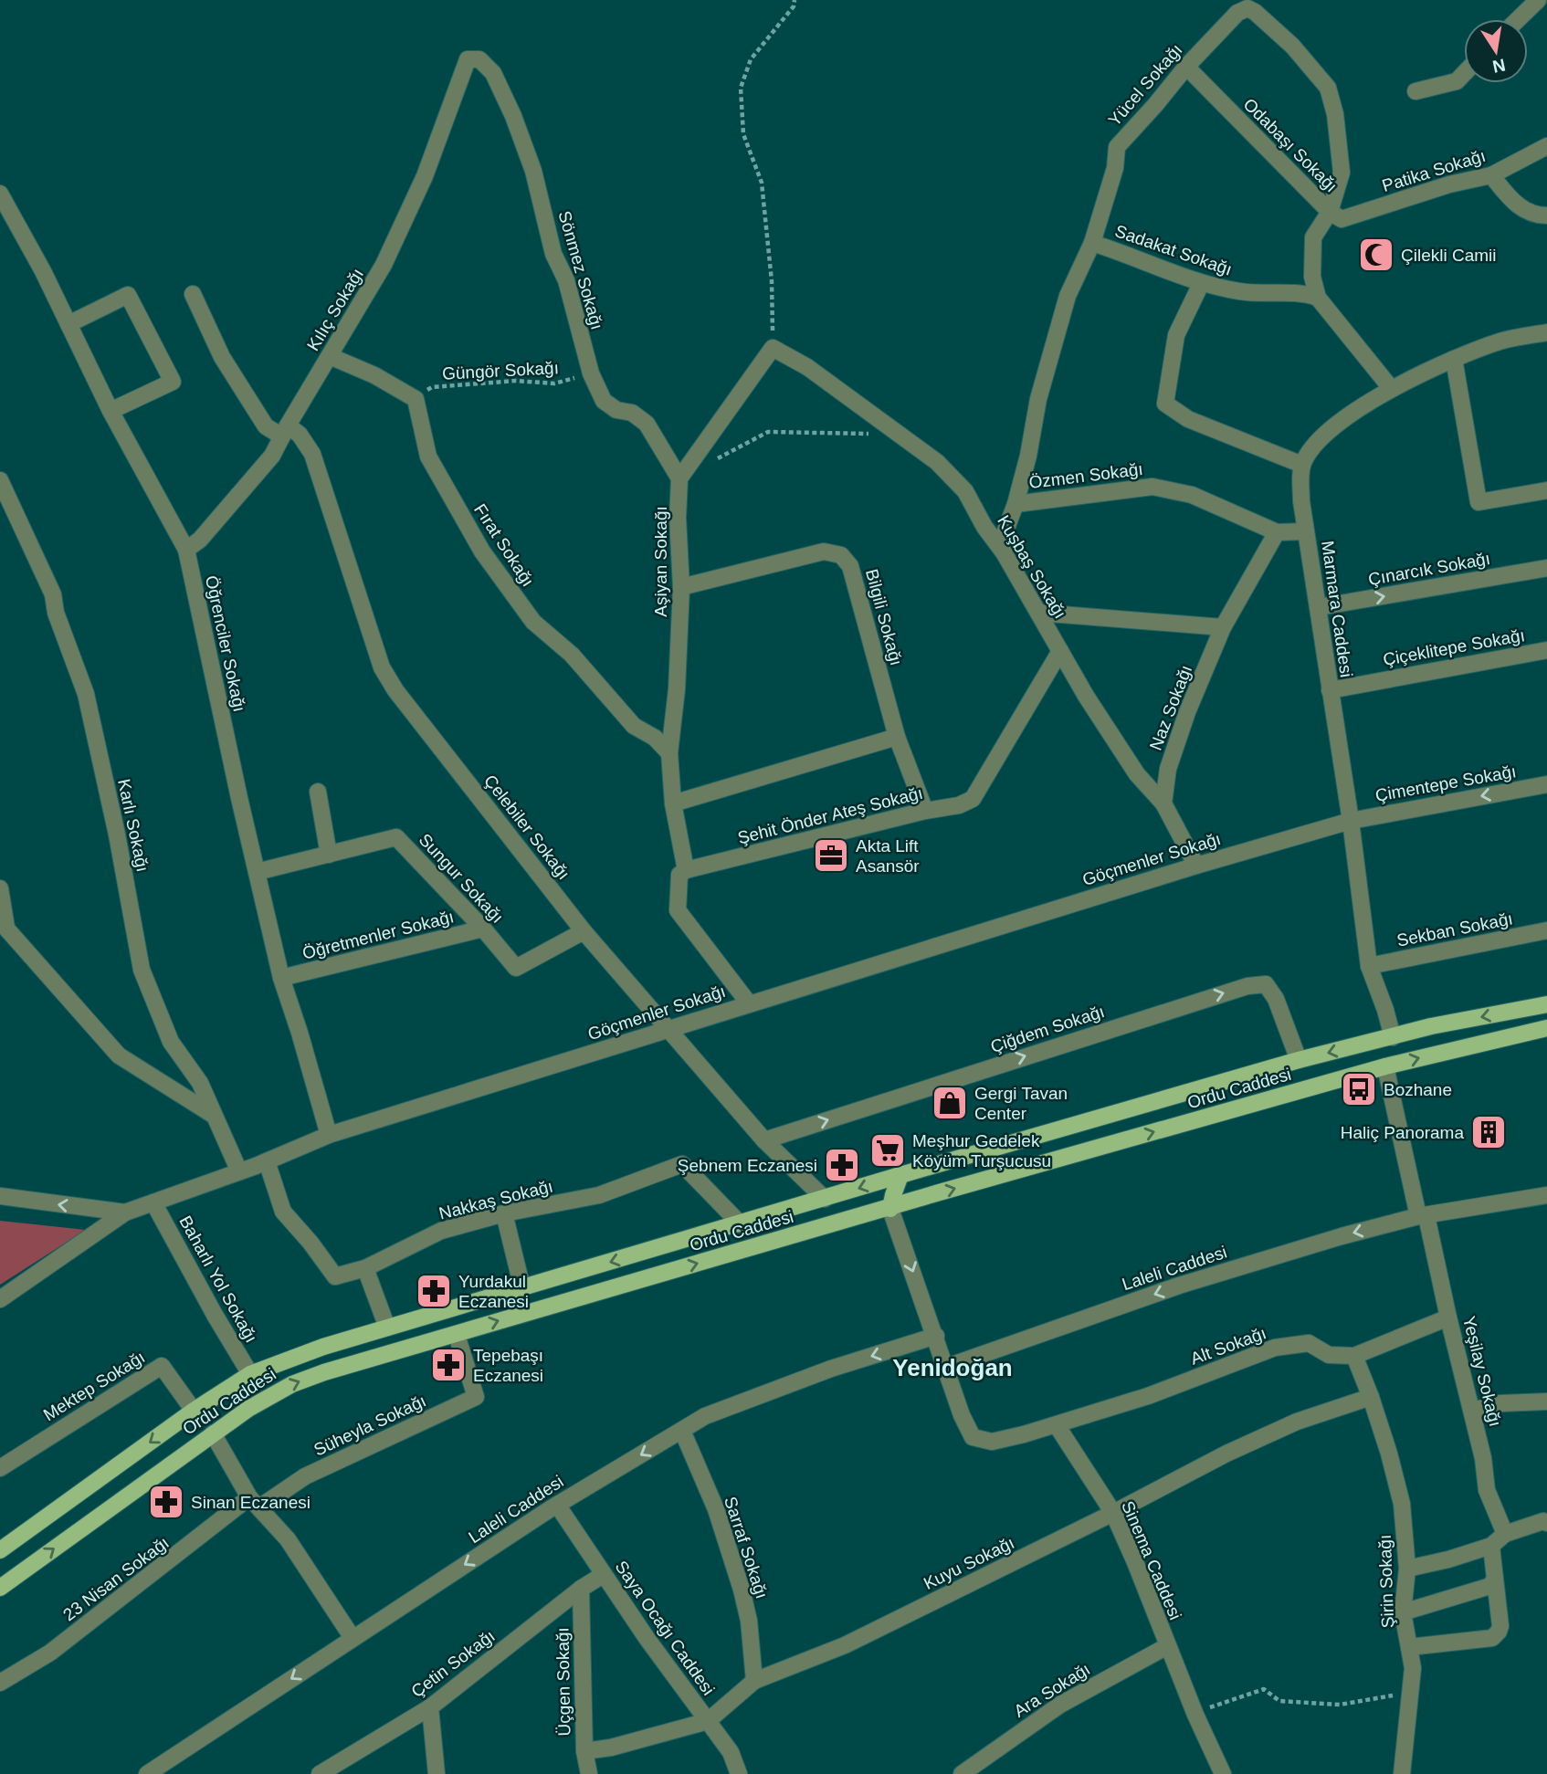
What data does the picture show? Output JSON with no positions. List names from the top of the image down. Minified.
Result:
{"streets":{"main road":["Ordu Caddesi"],"street":["Yücel Sokağı","Odabaşı Sokağı","Patika Sokağı","Sadakat Sokağı","Sönmez Sokağı","Kılıç Sokağı","Özmen Sokağı","Fırat Sokağı","Aşiyan Sokağı","Kuşbaş Sokağı","Çınarcık Sokağı","Marmara Caddesi","Bilgili Sokağı","Öğrenciler Sokağı","Çiçeklitepe Sokağı","Naz Sokağı","Çimentepe Sokağı","Şehit Önder Ateş Sokağı","Karlı Sokağı","Çelebiler Sokağı","Göçmenler Sokağı","Sungur Sokağı","Sekban Sokağı","Öğretmenler Sokağı","Çiğdem Sokağı","Nakkaş Sokağı","Laleli Caddesi","Baharlı Yol Sokağı","Alt Sokağı","Yeşilay Sokağı","Mektep Sokağı","Süheyla Sokağı","Sarraf Sokağı","Sinema Caddesi","Kuyu Sokağı","23 Nisan Sokağı","Şirin Sokağı","Saya Ocağı Caddesi","Çetin Sokağı","Üçgen Sokağı","Ara Sokağı"],"path":["Güngör Sokağı"]},"crossings":[["Yücel Sokağı","Odabaşı Sokağı"],["Yücel Sokağı","Patika Sokağı"],["Yücel Sokağı","Sadakat Sokağı"],["Yücel Sokağı","Özmen Sokağı"],["Yücel Sokağı","Kuşbaş Sokağı"],["Odabaşı Sokağı","Patika Sokağı"],["Odabaşı Sokağı","Sadakat Sokağı"],["Sönmez Sokağı","Kılıç Sokağı"],["Sönmez Sokağı","Güngör Sokağı"],["Sönmez Sokağı","Aşiyan Sokağı"],["Kılıç Sokağı","Öğrenciler Sokağı"],["Kılıç Sokağı","Çelebiler Sokağı"],["Güngör Sokağı","Fırat Sokağı"],["Özmen Sokağı","Marmara Caddesi"],["Özmen Sokağı","Naz Sokağı"],["Fırat Sokağı","Aşiyan Sokağı"],["Aşiyan Sokağı","Bilgili Sokağı"],["Aşiyan Sokağı","Şehit Önder Ateş Sokağı"],["Kuşbaş Sokağı","Naz Sokağı"],["Kuşbaş Sokağı","Şehit Önder Ateş Sokağı"],["Kuşbaş Sokağı","Göçmenler Sokağı"],["Çınarcık Sokağı","Marmara Caddesi"],["Marmara Caddesi","Çiçeklitepe Sokağı"],["Marmara Caddesi","Çimentepe Sokağı"],["Marmara Caddesi","Göçmenler Sokağı"],["Marmara Caddesi","Sekban Sokağı"],["Marmara Caddesi","Ordu Caddesi"],["Bilgili Sokağı","Şehit Önder Ateş Sokağı"],["Öğrenciler Sokağı","Göçmenler Sokağı"],["Öğrenciler Sokağı","Sungur Sokağı"],["Öğrenciler Sokağı","Öğretmenler Sokağı"],["Çimentepe Sokağı","Göçmenler Sokağı"],["Karlı Sokağı","Göçmenler Sokağı"],["Çelebiler Sokağı","Göçmenler Sokağı"],["Çelebiler Sokağı","Sungur Sokağı"],["Çelebiler Sokağı","Çiğdem Sokağı"],["Çelebiler Sokağı","Ordu Caddesi"],["Göçmenler Sokağı","Nakkaş Sokağı"],["Göçmenler Sokağı","Baharlı Yol Sokağı"],["Sungur Sokağı","Öğretmenler Sokağı"],["Çiğdem Sokağı","Ordu Caddesi"],["Ordu Caddesi","Nakkaş Sokağı"],["Ordu Caddesi","Baharlı Yol Sokağı"],["Ordu Caddesi","Yeşilay Sokağı"],["Ordu Caddesi","Mektep Sokağı"],["Ordu Caddesi","Süheyla Sokağı"],["Laleli Caddesi","Yeşilay Sokağı"],["Laleli Caddesi","Sarraf Sokağı"],["Laleli Caddesi","Saya Ocağı Caddesi"],["Alt Sokağı","Yeşilay Sokağı"],["Alt Sokağı","Sinema Caddesi"],["Alt Sokağı","Şirin Sokağı"],["Süheyla Sokağı","23 Nisan Sokağı"],["Sarraf Sokağı","Kuyu Sokağı"],["Sinema Caddesi","Kuyu Sokağı"],["Sinema Caddesi","Ara Sokağı"],["Kuyu Sokağı","Şirin Sokağı"],["Kuyu Sokağı","Saya Ocağı Caddesi"],["Kuyu Sokağı","Üçgen Sokağı"],["Saya Ocağı Caddesi","Çetin Sokağı"],["Çetin Sokağı","Üçgen Sokağı"]],"one_way":["Çınarcık Sokağı","Çimentepe Sokağı","Çiğdem Sokağı","Laleli Caddesi"],"districts":["Yenidoğan"],"places":{"mosque":["Çilekli Camii"],"office":["Akta Lift Asansör"],"bus stop":["Bozhane"],"shop":["Gergi Tavan Center"],"building":["Haliç Panorama"],"supermarket":["Meşhur Gedelek Köyüm Turşucusu"],"pharmacy":["Şebnem Eczanesi","Yurdakul Eczanesi","Tepebaşı Eczanesi","Sinan Eczanesi"]},"north":"bottom"}
